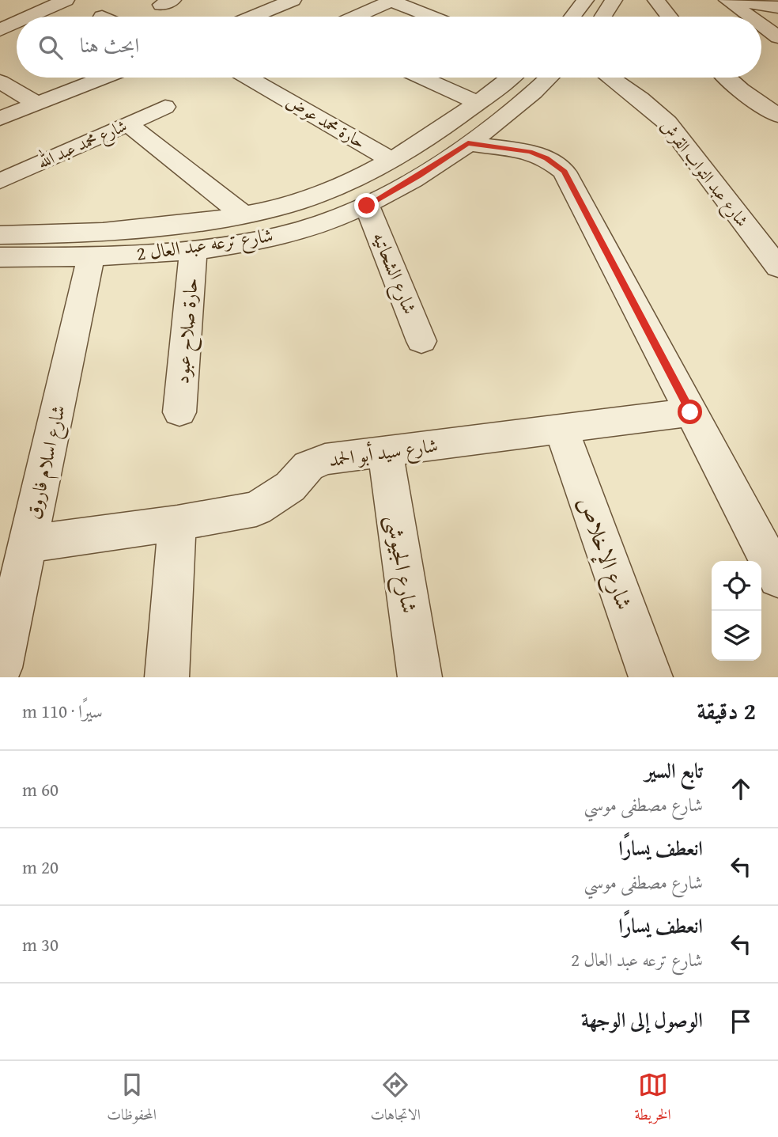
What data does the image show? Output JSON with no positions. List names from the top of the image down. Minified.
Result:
{"streets":{"street":["حارة محمد عوض","شارع محمد عبد الله","شارع عبد التواب القرش","شارع ترعه عبد العال 2","شارع الشحاتيه","حارة صلاح عبود","شارع سيد أبو الحمد","شارع اسلام فاروق","شارع الإخلاص","شارع الجيوشى"]},"crossings":[["حارة محمد عوض","شارع ترعه عبد العال 2"],["شارع ترعه عبد العال 2","شارع الشحاتيه"],["شارع ترعه عبد العال 2","حارة صلاح عبود"],["شارع ترعه عبد العال 2","شارع اسلام فاروق"],["شارع سيد أبو الحمد","شارع اسلام فاروق"],["شارع سيد أبو الحمد","شارع الإخلاص"],["شارع سيد أبو الحمد","شارع الجيوشى"]],"page":{"search":"ابحث هنا","heading":["2 دقيقة","سيرًا · 110 m"],"list":[["تابع السير","شارع مصطفى موسي","60 m"],["انعطف يسارًا","شارع مصطفى موسي","20 m"],["انعطف يسارًا","شارع ترعه عبد العال 2","30 m"],"الوصول إلى الوجهة"],"nav":["الخريطة","الاتجاهات","المحفوظات"]}}
